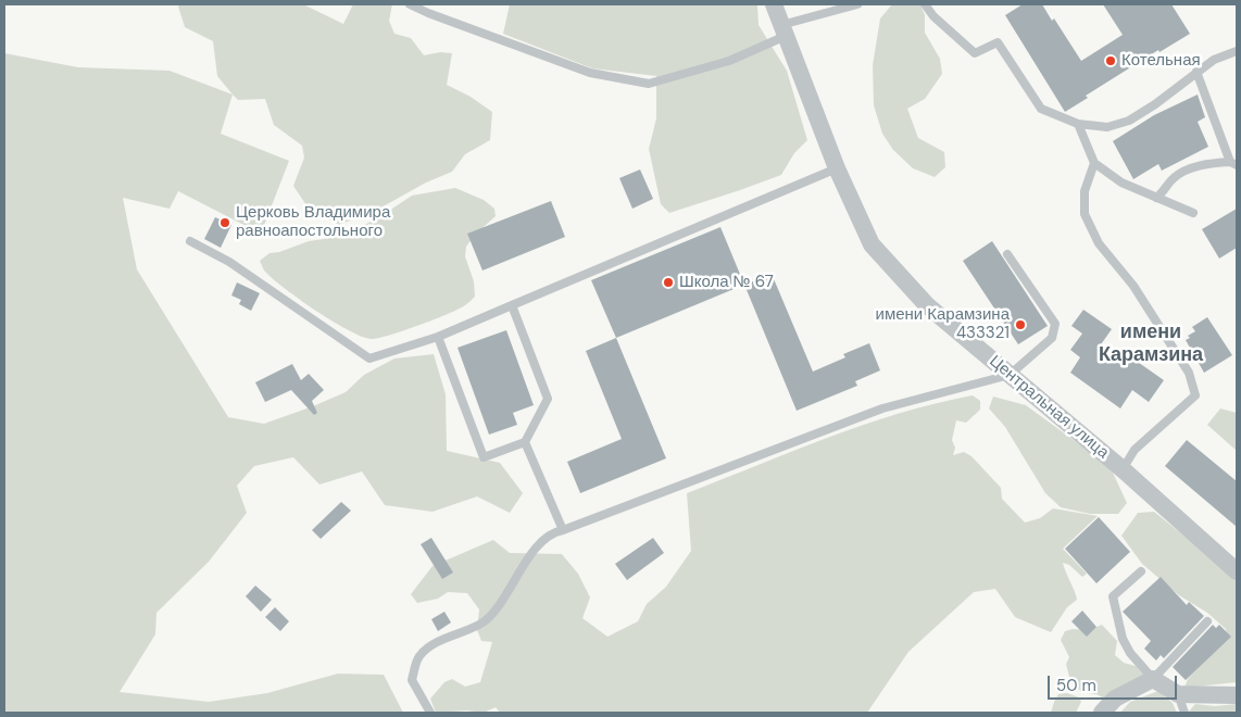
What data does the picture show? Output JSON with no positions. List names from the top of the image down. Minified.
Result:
{"streets":{"street":["Центральная улица"]},"districts":["имени Карамзина"],"places":["Котельная","Церковь Владимира равноапостольного","Школа № 67","имени Карамзина 433321"],"scale_bar":"50 m"}
